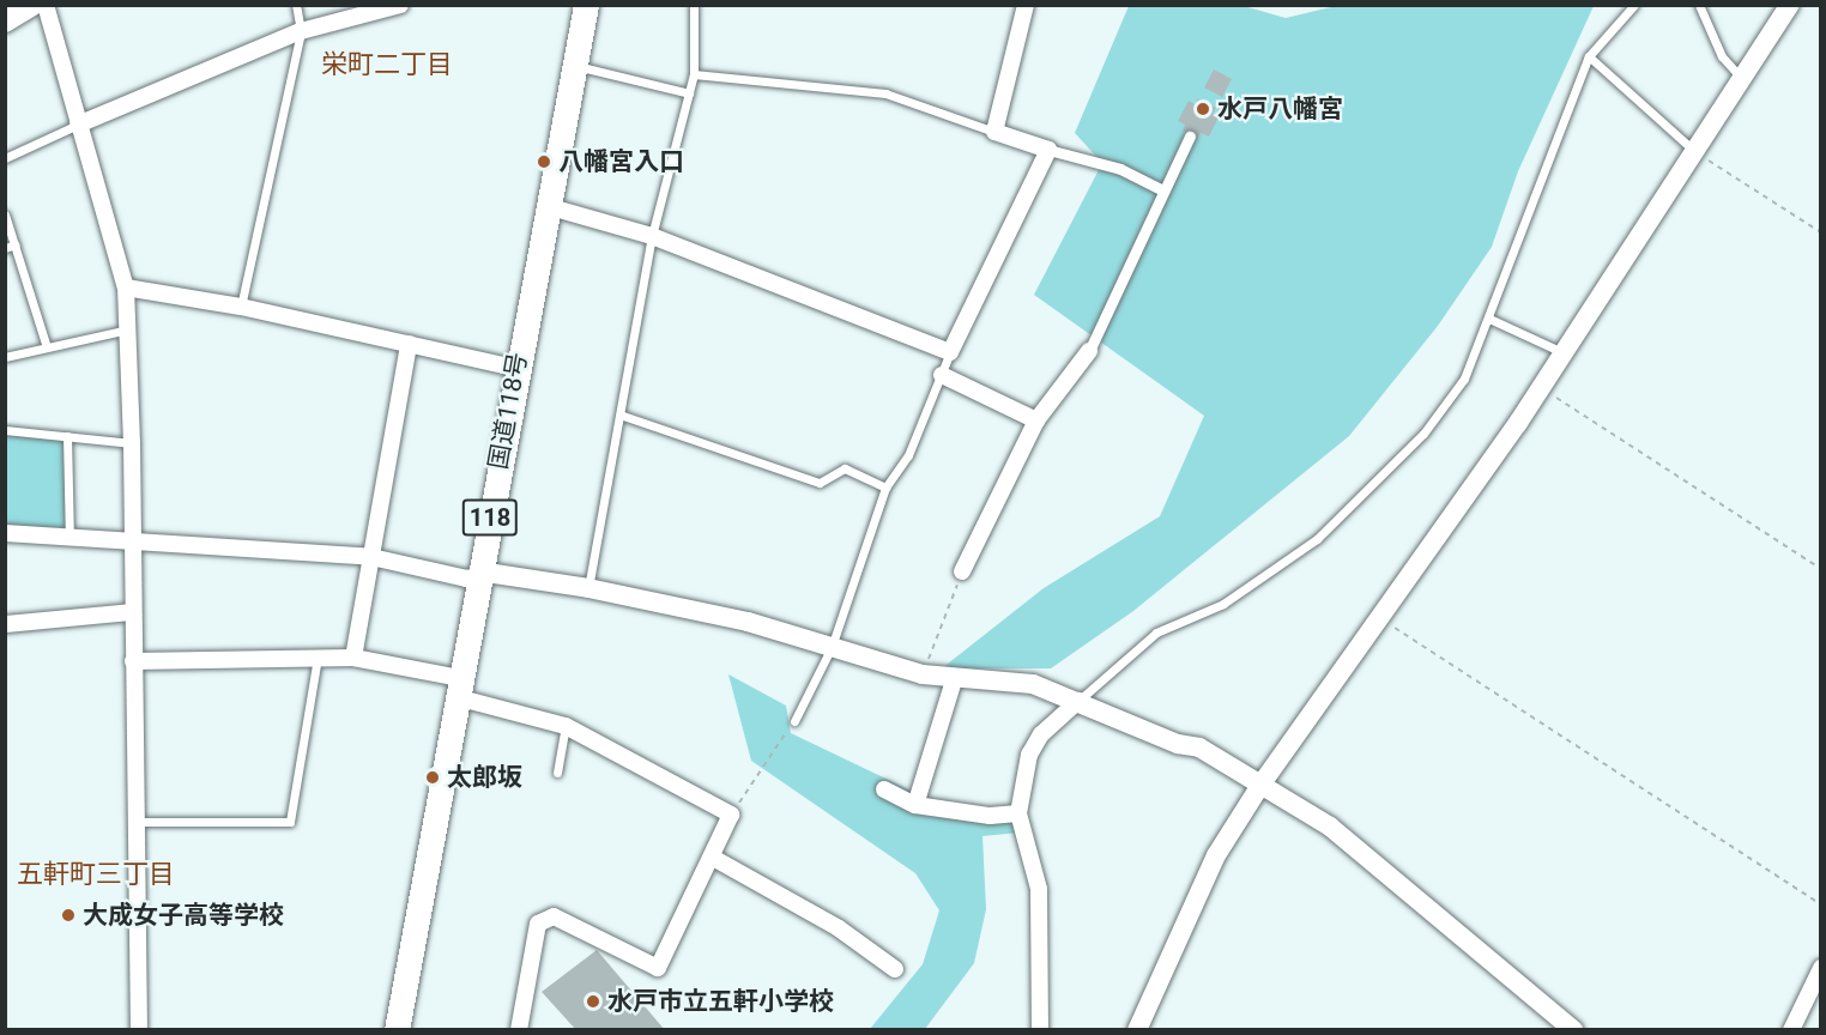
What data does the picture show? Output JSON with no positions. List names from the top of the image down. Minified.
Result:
{"streets":{"highway":["国道118号","118"]},"districts":["栄町二丁目","五軒町三丁目"],"places":["水戸八幡宮","八幡宮入口","太郎坂","大成女子高等学校","水戸市立五軒小学校"]}
